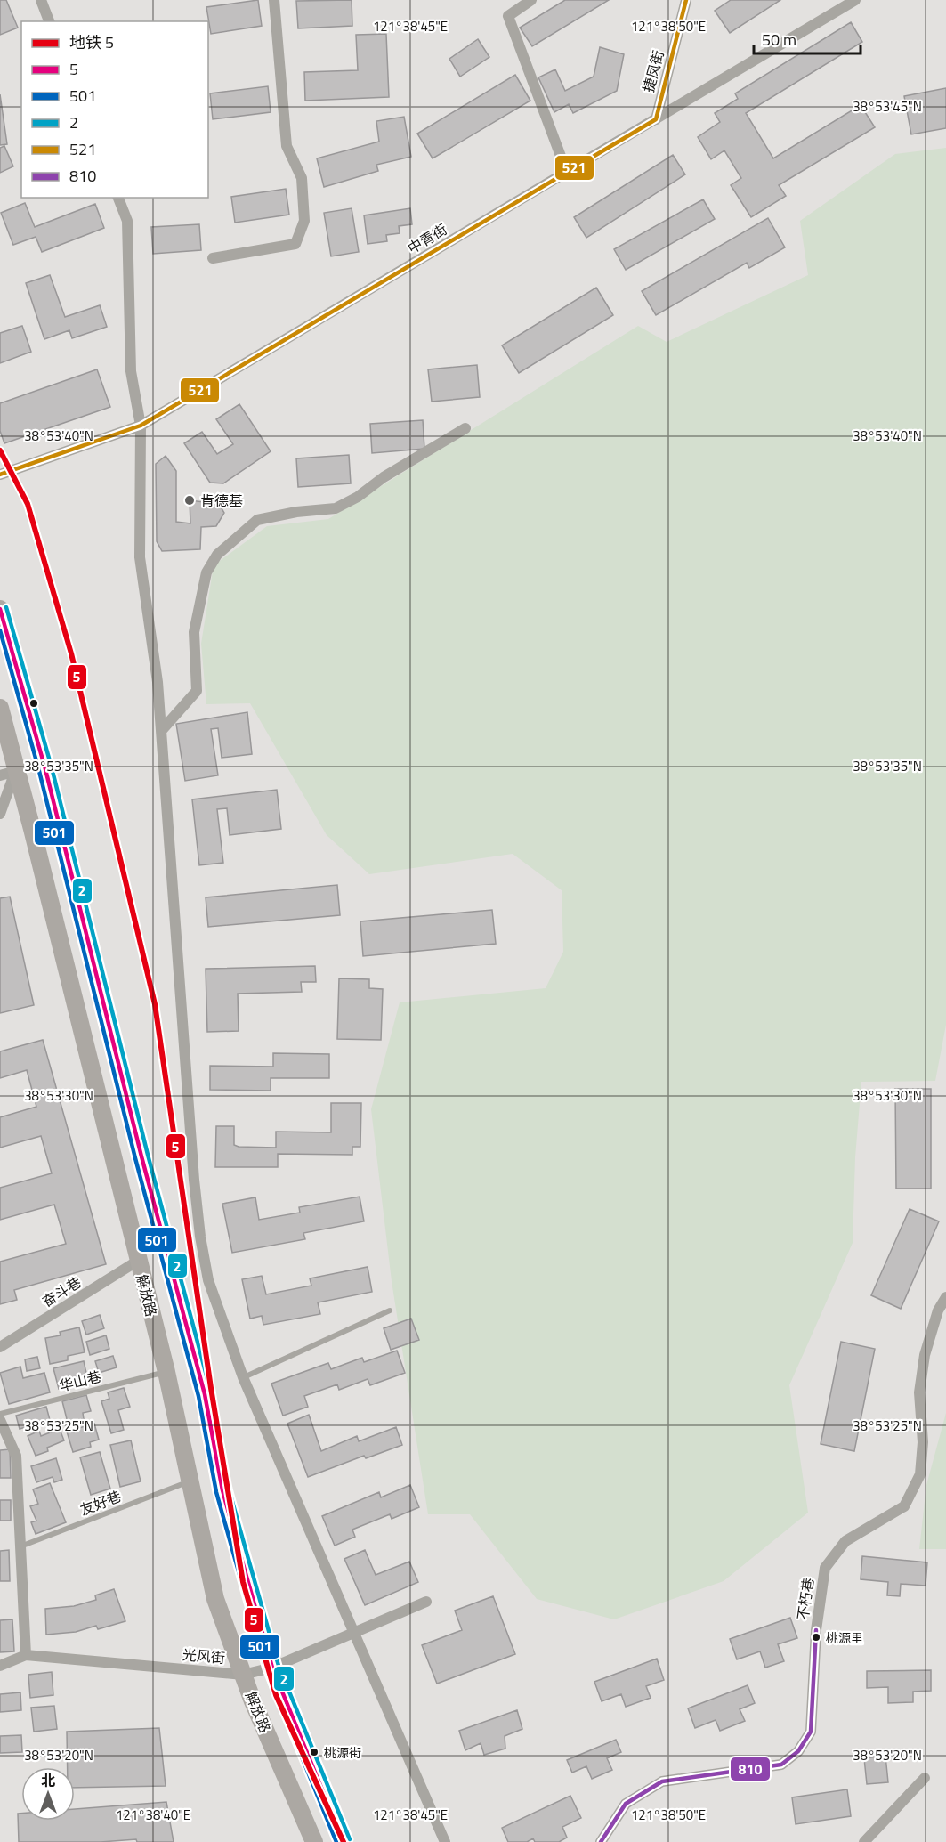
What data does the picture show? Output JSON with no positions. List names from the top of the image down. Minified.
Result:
{"streets":{"main road":["解放路"],"street":["捷凤街","中青街","奋斗巷","不朽巷","光风街"],"lane":["华山巷","友好巷"]},"crossings":[["捷凤街","中青街"],["奋斗巷","解放路"],["解放路","华山巷"],["解放路","友好巷"],["解放路","光风街"]],"places":["肯德基","桃源里","桃源街"],"lines":["transit line 521","metro line 5","transit line 2","transit line 5","transit line 501","transit line 810"],"legend":["地铁 5","5","501","2","521","810"],"scale_bar":"50 m","north":"top","coordinates":["121°38'45\"E","121°38'50\"E","38°53'45\"N","38°53'40\"N","38°53'35\"N","38°53'30\"N","38°53'25\"N","38°53'20\"N","121°38'40\"E"]}
